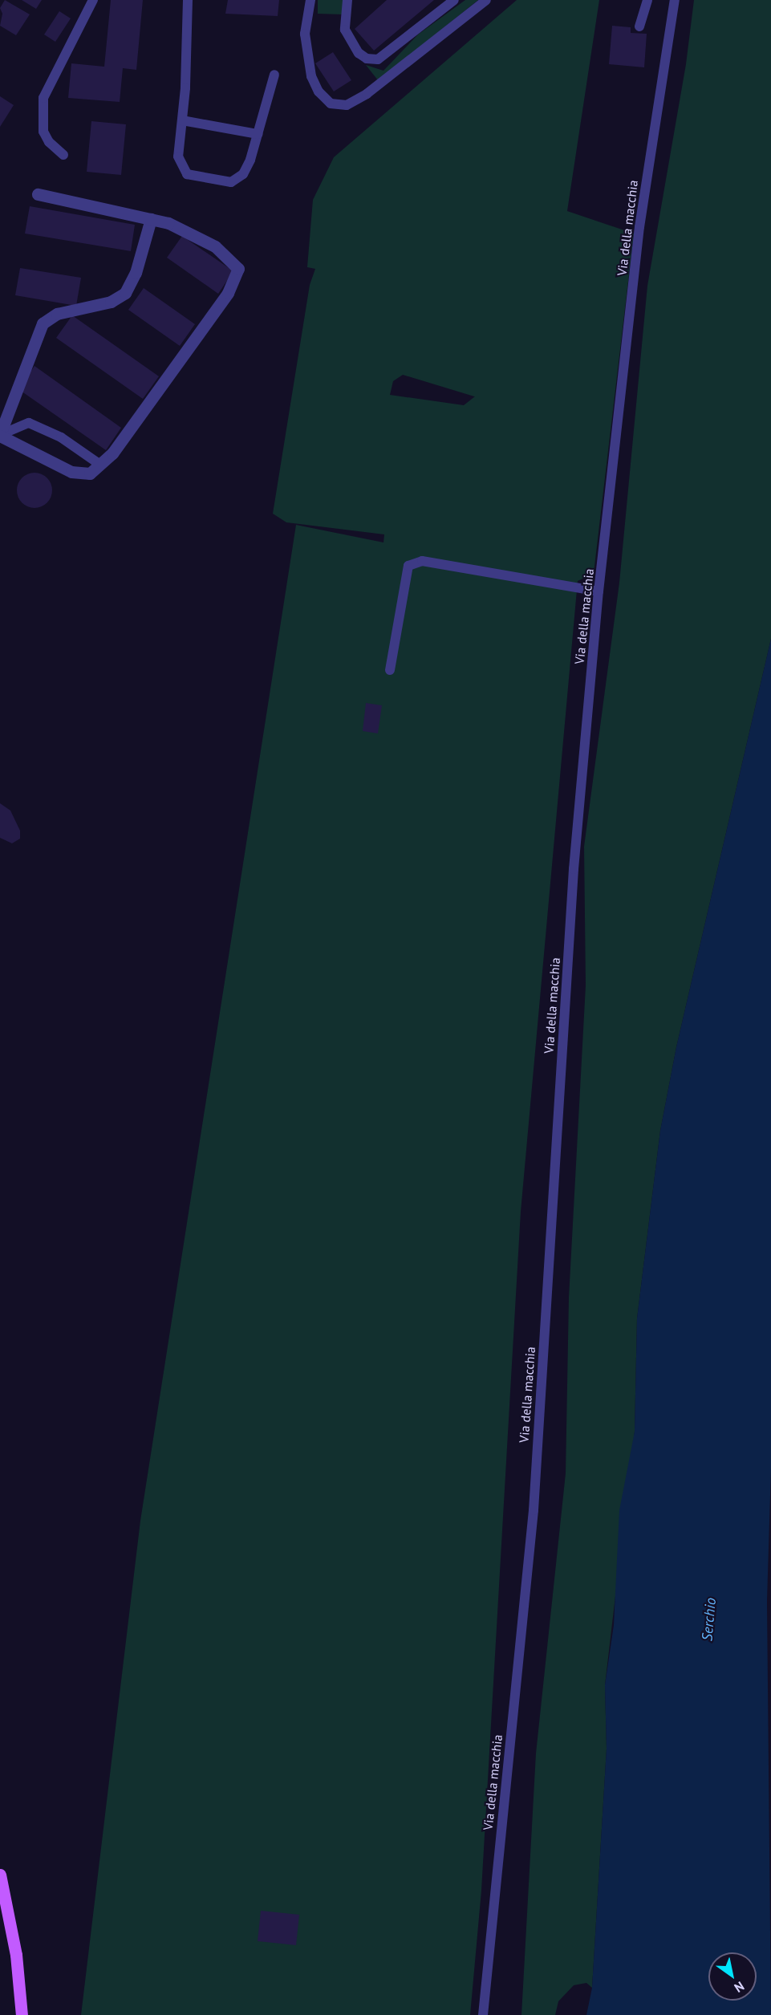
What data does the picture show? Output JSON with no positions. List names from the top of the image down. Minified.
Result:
{"streets":{"lane":["Via della macchia"]},"water":["Serchio"],"north":"bottom right"}
